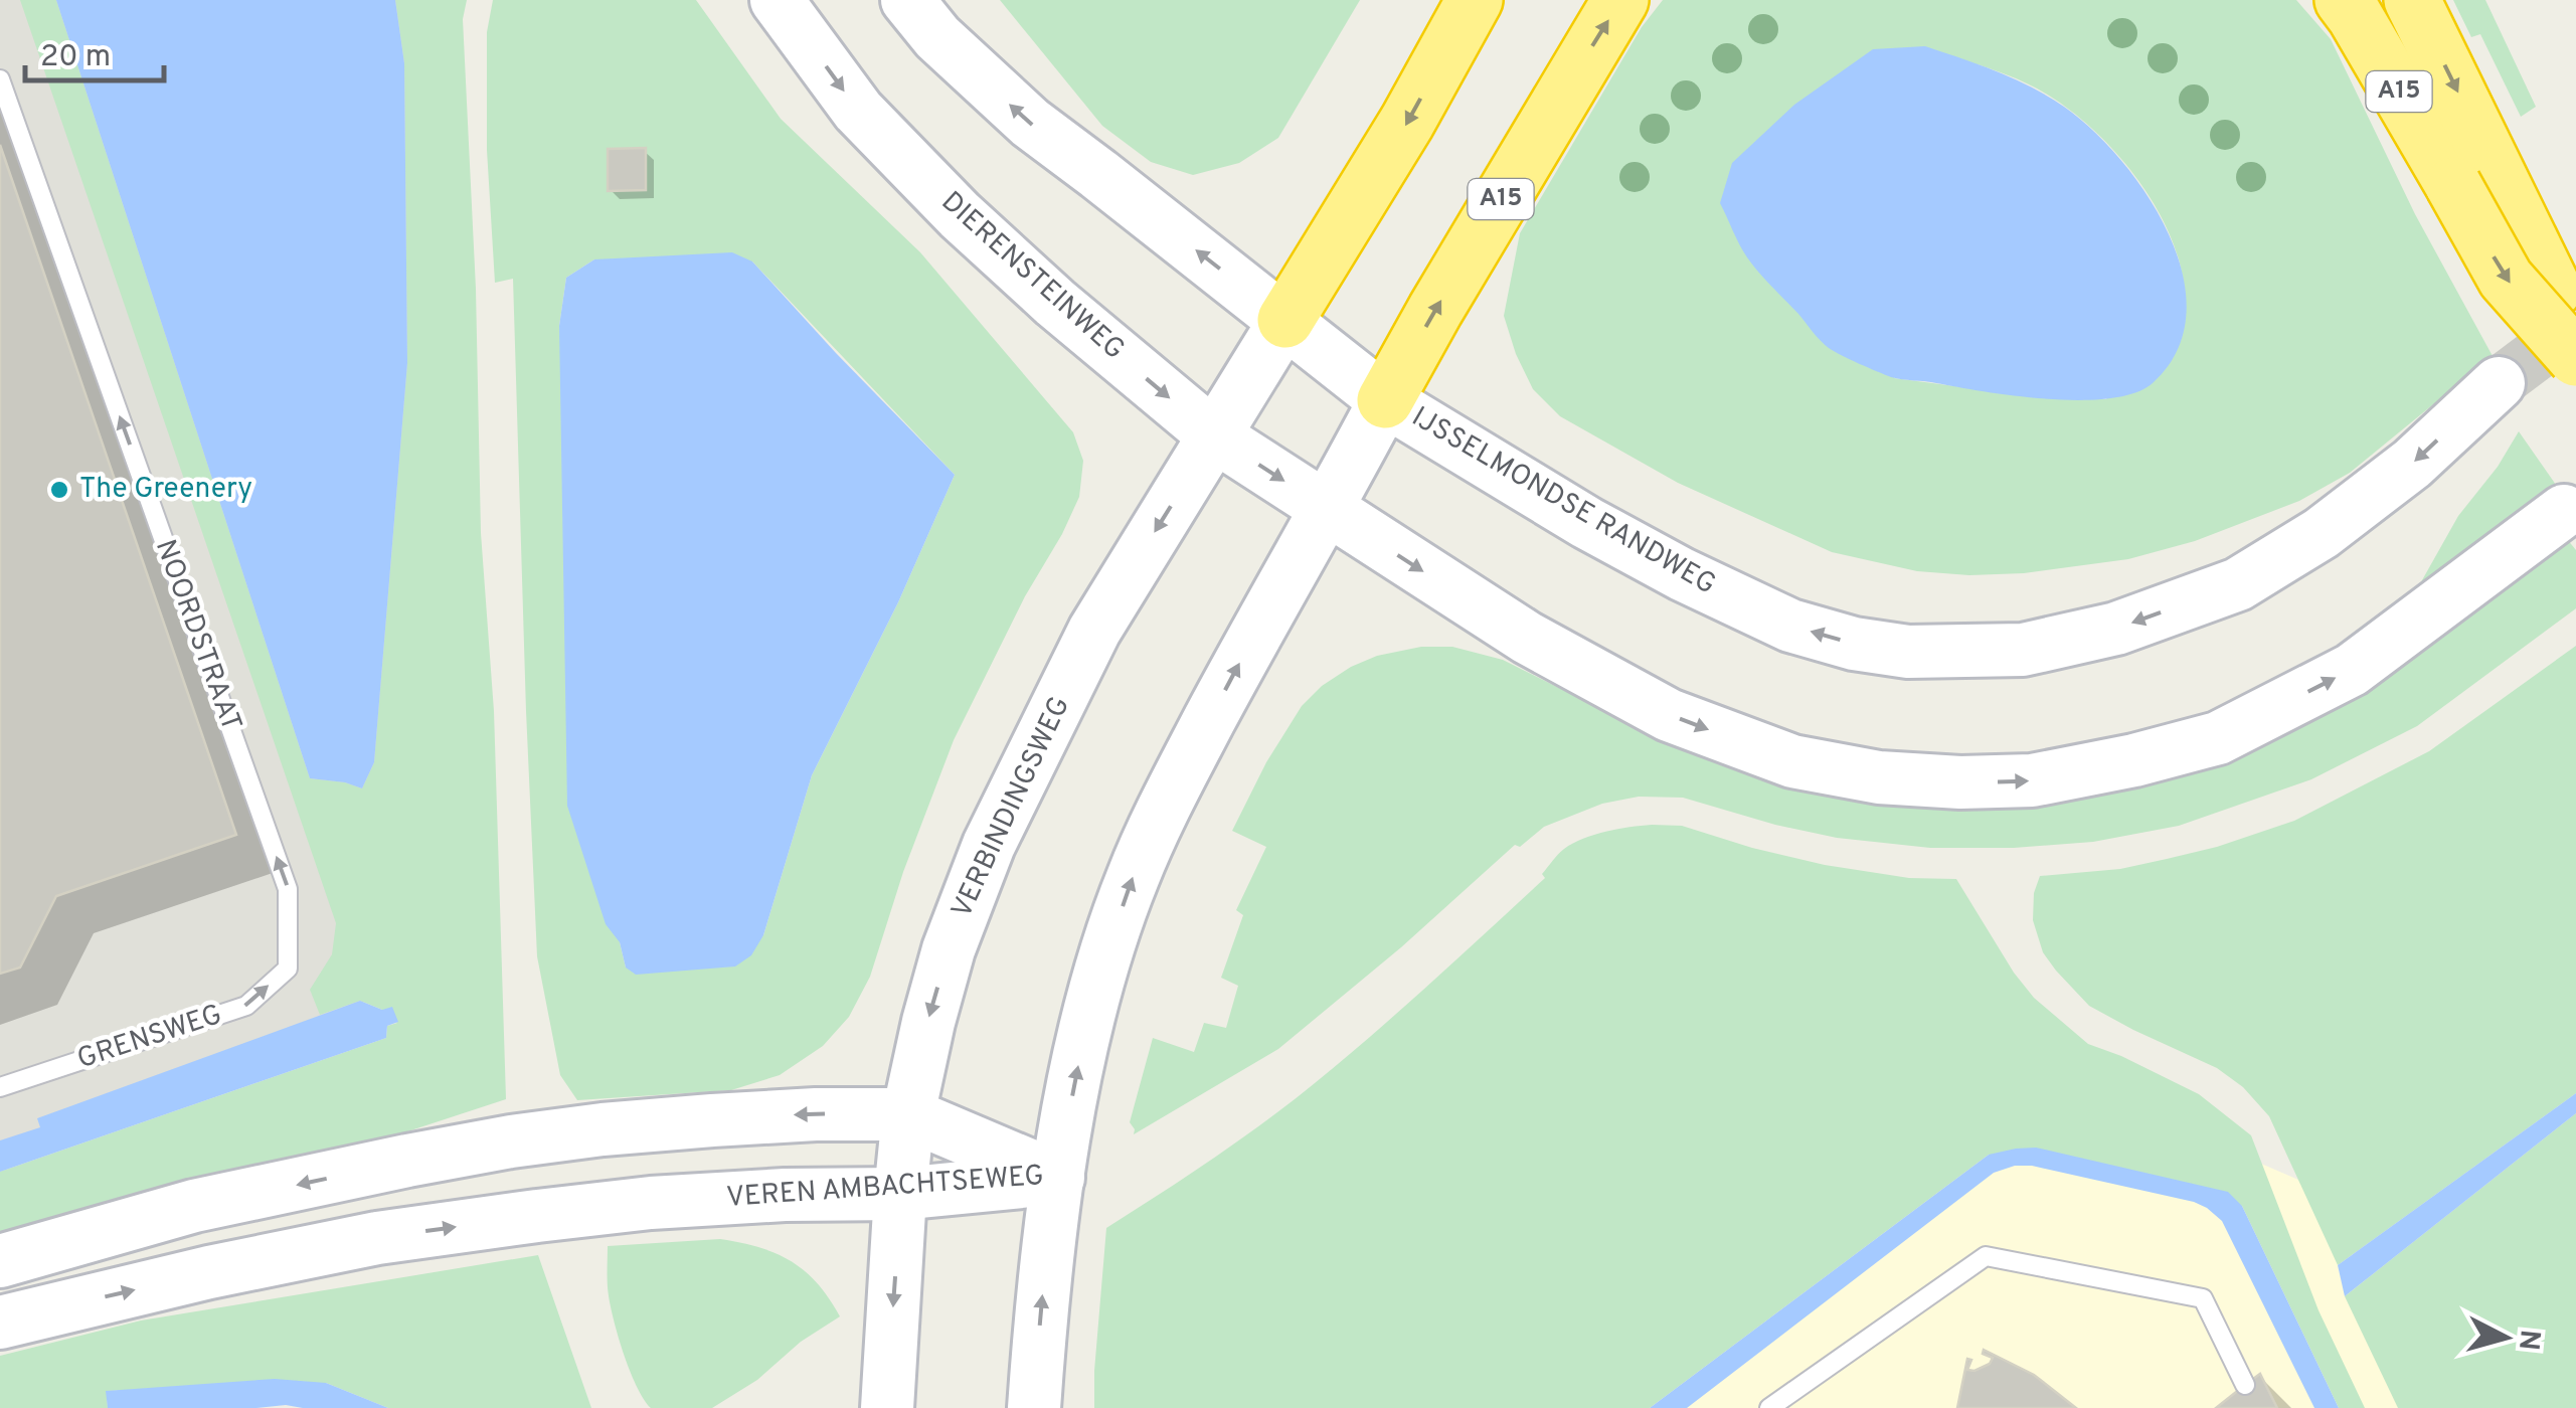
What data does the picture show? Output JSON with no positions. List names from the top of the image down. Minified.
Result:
{"streets":{"highway":["A15"],"main road":["DIERENSTEINWEG","IJSSELMONDSE RANDWEG","VERBINDINGSWEG","VEREN AMBACHTSEWEG"],"lane":["NOORDSTRAAT","GRENSWEG"]},"crossings":[["A15","IJSSELMONDSE RANDWEG"],["DIERENSTEINWEG","VERBINDINGSWEG"],["NOORDSTRAAT","GRENSWEG"],["VERBINDINGSWEG","VEREN AMBACHTSEWEG"]],"one_way":["IJSSELMONDSE RANDWEG","NOORDSTRAAT","GRENSWEG"],"places":["The Greenery"],"scale_bar":"20 m","north":"right"}
